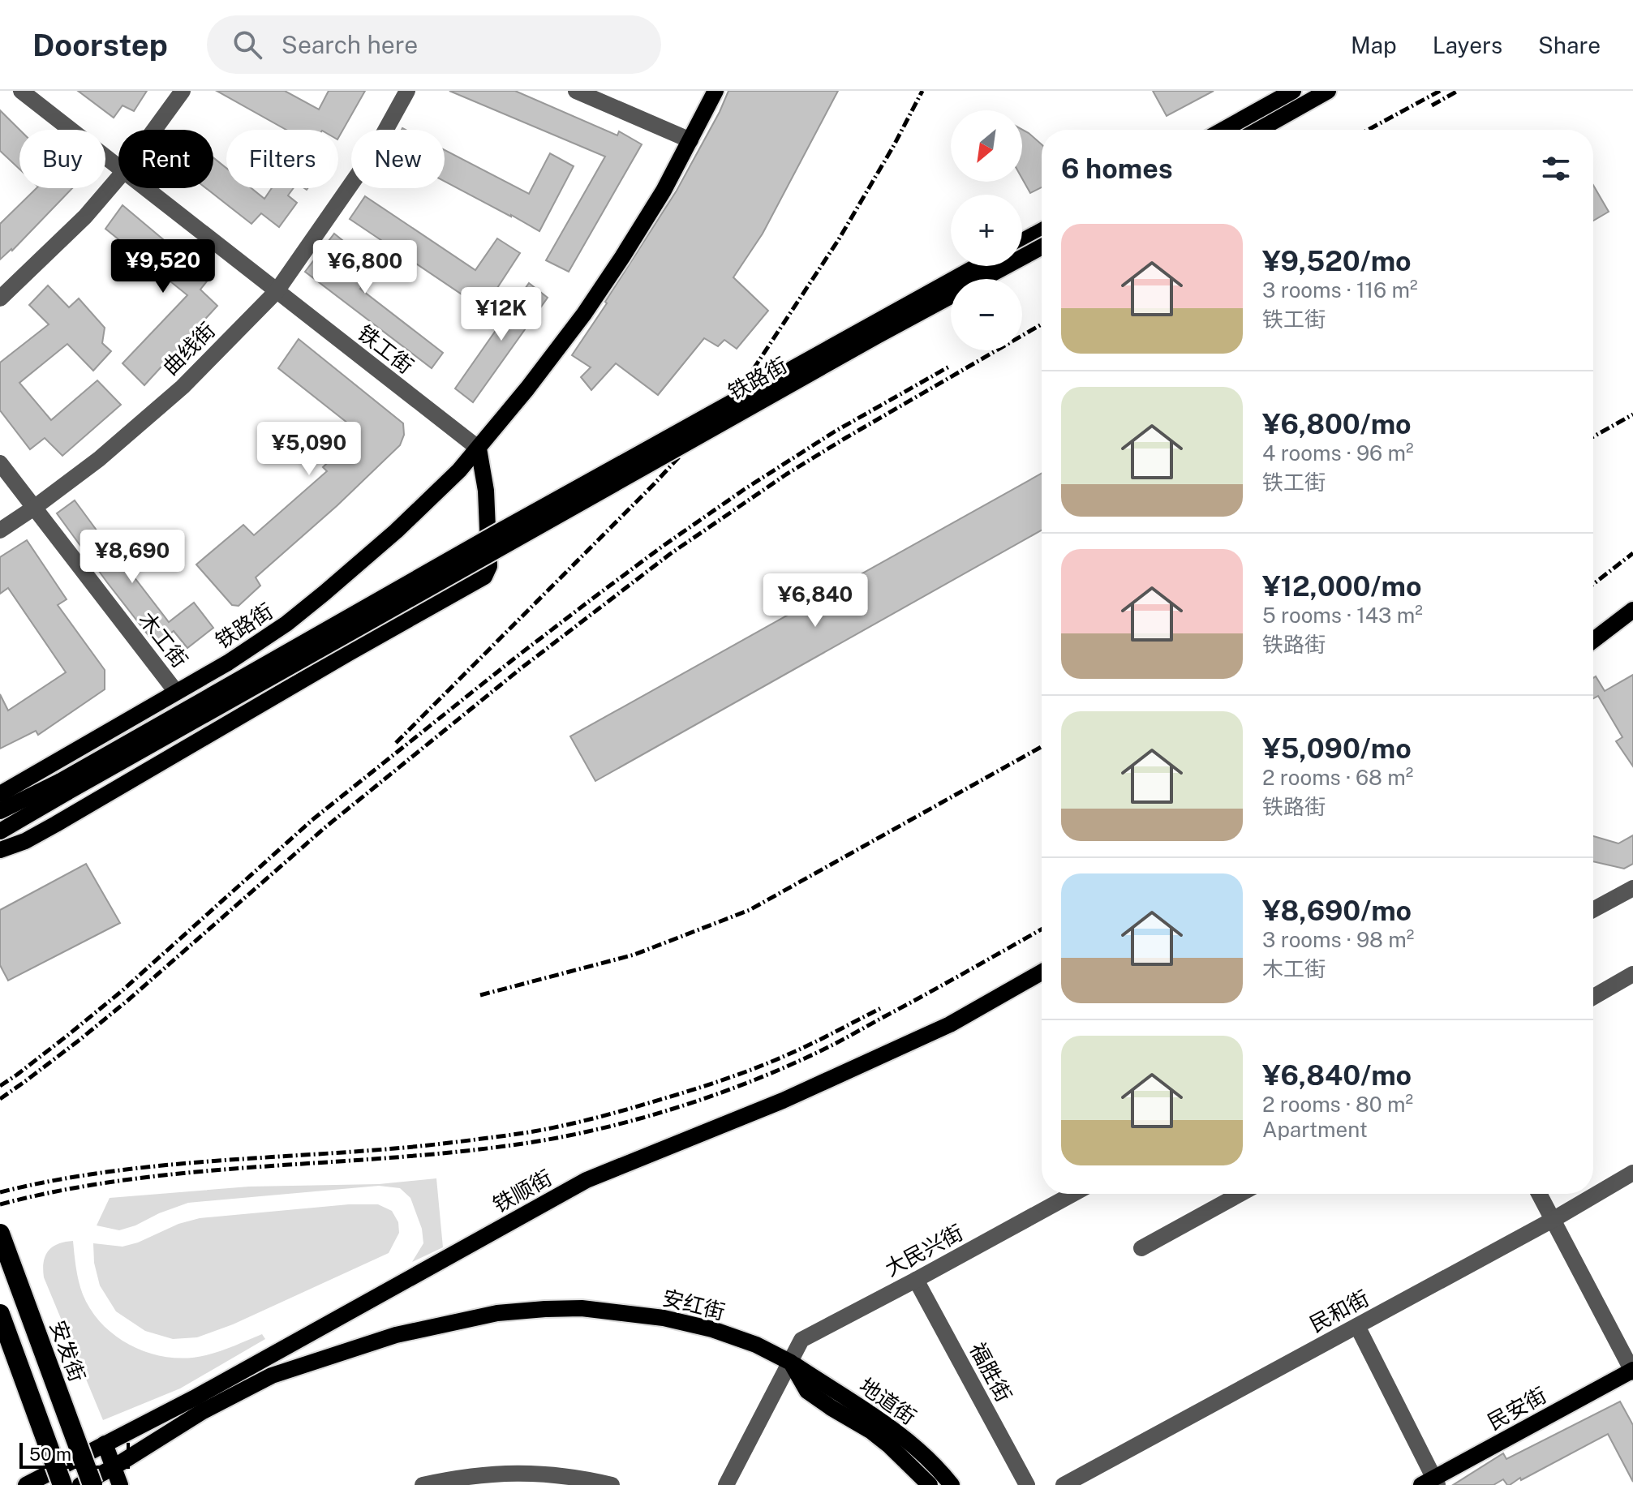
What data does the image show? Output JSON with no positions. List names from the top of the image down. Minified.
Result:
{"streets":{"highway":["安发街"],"main road":["铁路街","铁顺街","安红街","地道街","民安街"],"street":["曲线街","铁工街","木工街","大民兴街","民和街","福胜街"]},"crossings":[["曲线街","铁工街"],["曲线街","木工街"],["铁工街","铁路街"],["大民兴街","安红街"],["大民兴街","福胜街"],["大民兴街","地道街"],["安红街","地道街"]],"scale_bar":"50 m","north":"bottom left","page":{"header":"Doorstep","search":"Search here","nav":["Map","Layers","Share"],"map_buttons":["+","−"],"chip":["Buy","Rent","Filters","New"],"heading":"6 homes","list":[{"name":"¥9,520/mo","note":"3 rooms · 116 m² · 铁工街"},{"name":"¥6,800/mo","note":"4 rooms · 96 m² · 铁工街"},{"name":"¥12,000/mo","note":"5 rooms · 143 m² · 铁路街"},{"name":"¥5,090/mo","note":"2 rooms · 68 m² · 铁路街"},{"name":"¥8,690/mo","note":"3 rooms · 98 m² · 木工街"},{"name":"¥6,840/mo","note":"2 rooms · 80 m² · Apartment"}],"price":["¥9,520","¥6,800","¥12K","¥5,090","¥8,690","¥6,840"],"scale":"50 m"}}
